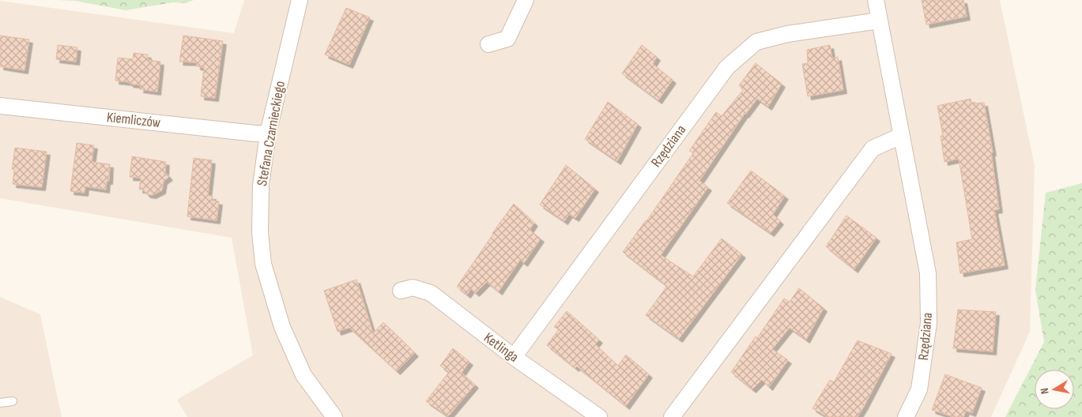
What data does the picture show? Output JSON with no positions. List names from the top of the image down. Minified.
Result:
{"streets":{"street":["Kiemliczów","Stefana Czarnieckiego","Rzędziana","Ketlinga"]},"crossings":[["Kiemliczów","Stefana Czarnieckiego"],["Rzędziana","Ketlinga"]],"north":"left"}
